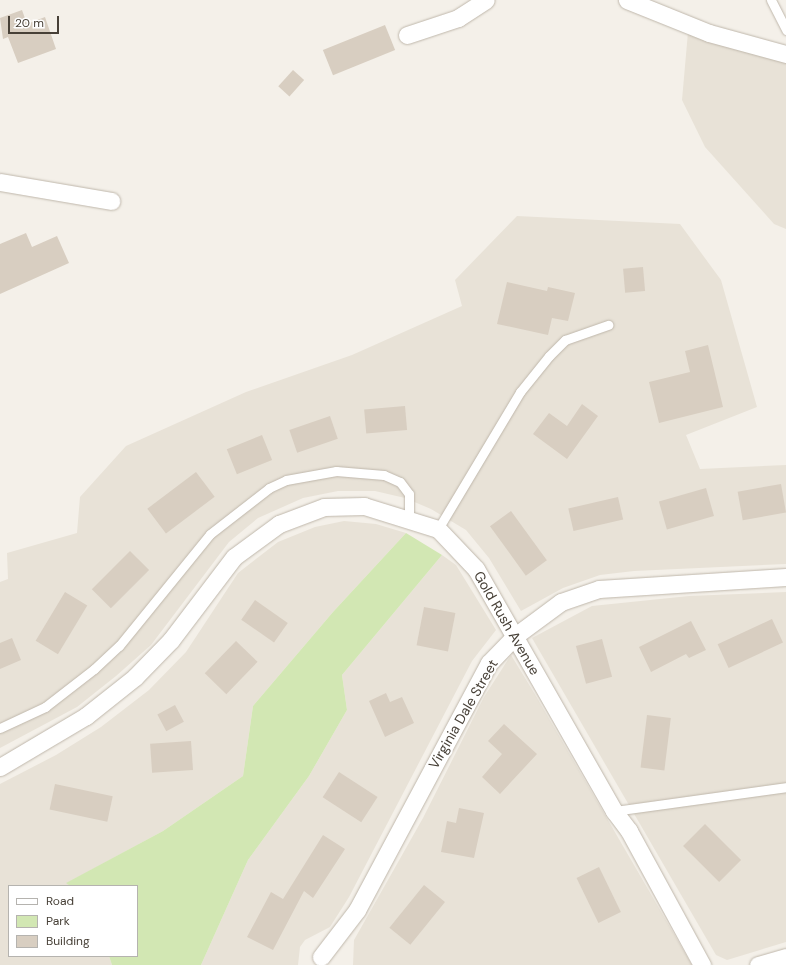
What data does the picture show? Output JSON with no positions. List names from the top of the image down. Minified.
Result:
{"streets":{"street":["Gold Rush Avenue","Virginia Dale Street"]},"crossings":[["Gold Rush Avenue","Virginia Dale Street"]],"legend":["Road","Park","Building"],"scale_bar":"20 m"}
